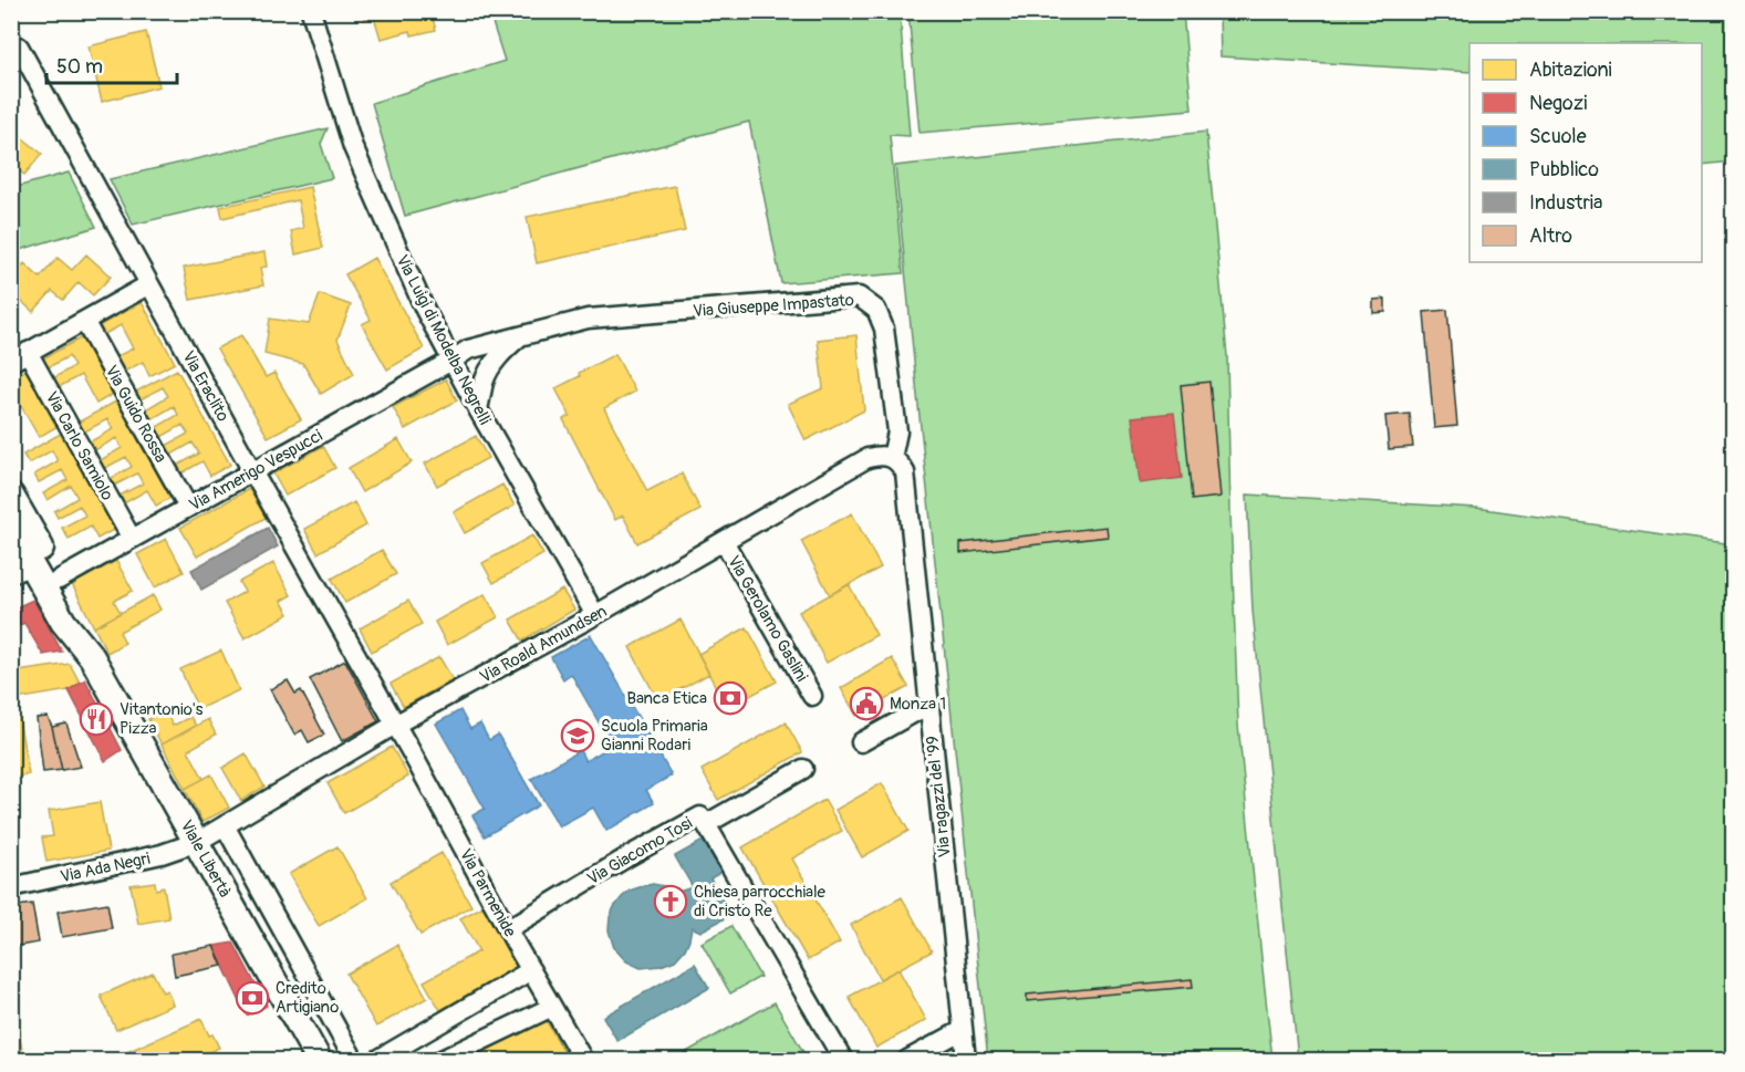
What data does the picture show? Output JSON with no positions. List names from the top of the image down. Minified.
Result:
{"streets":{"main road":["Viale Libertà"],"street":["Via Giuseppe Impastato","Via Luigi di Modelba Negrelli","Via Eraclito","Via Guido Rossa","Via Carlo Samiolo","Via Amerigo Vespucci","Via Gerolamo Gaslini","Via Roald Amundsen","Via ragazzi del '99","Via Giacomo Tosi","Via Ada Negri","Via Parmenide"]},"crossings":[["Via Giuseppe Impastato","Via Luigi di Modelba Negrelli"],["Via Giuseppe Impastato","Via Amerigo Vespucci"],["Via Giuseppe Impastato","Via Roald Amundsen"],["Via Giuseppe Impastato","Via ragazzi del '99"],["Via Luigi di Modelba Negrelli","Via Amerigo Vespucci"],["Via Luigi di Modelba Negrelli","Via Roald Amundsen"],["Via Eraclito","Via Amerigo Vespucci"],["Via Eraclito","Via Roald Amundsen"],["Via Eraclito","Via Parmenide"],["Via Guido Rossa","Via Amerigo Vespucci"],["Via Carlo Samiolo","Via Amerigo Vespucci"],["Via Amerigo Vespucci","Viale Libertà"],["Via Gerolamo Gaslini","Via Roald Amundsen"],["Via Roald Amundsen","Via ragazzi del '99"],["Via Roald Amundsen","Viale Libertà"],["Via Roald Amundsen","Via Ada Negri"],["Via Roald Amundsen","Via Parmenide"],["Via Giacomo Tosi","Via Parmenide"],["Viale Libertà","Via Ada Negri"]],"places":{"bank":["Banca Etica","Credito Artigiano"],"public building":["Monza 1"],"restaurant":["Vitantonio's Pizza"],"school or university":["Scuola Primaria Gianni Rodari"],"church":["Chiesa parrocchiale di Cristo Re"]},"legend":["Abitazioni","Negozi","Scuole","Pubblico","Industria","Altro"],"scale_bar":"50 m"}
